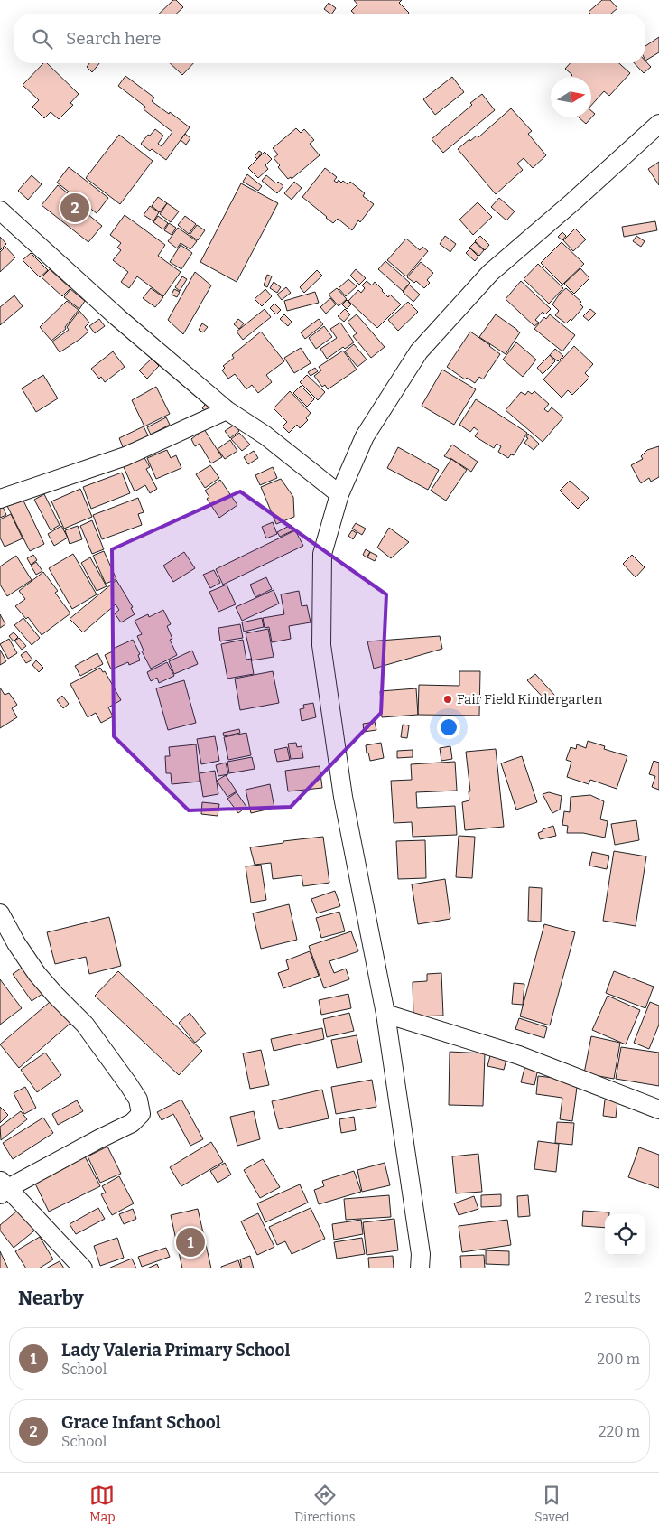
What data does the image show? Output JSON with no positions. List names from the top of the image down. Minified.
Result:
{"places":["Fair Field Kindergarten"],"north":"right","page":{"search":"Search here","pins":["2","1"],"heading":["Nearby","2 results"],"list":[{"mark":"1","name":"Lady Valeria Primary School","note":"School","value":"200 m"},{"mark":"2","name":"Grace Infant School","note":"School","value":"220 m"}],"nav":["Map","Directions","Saved"]}}
